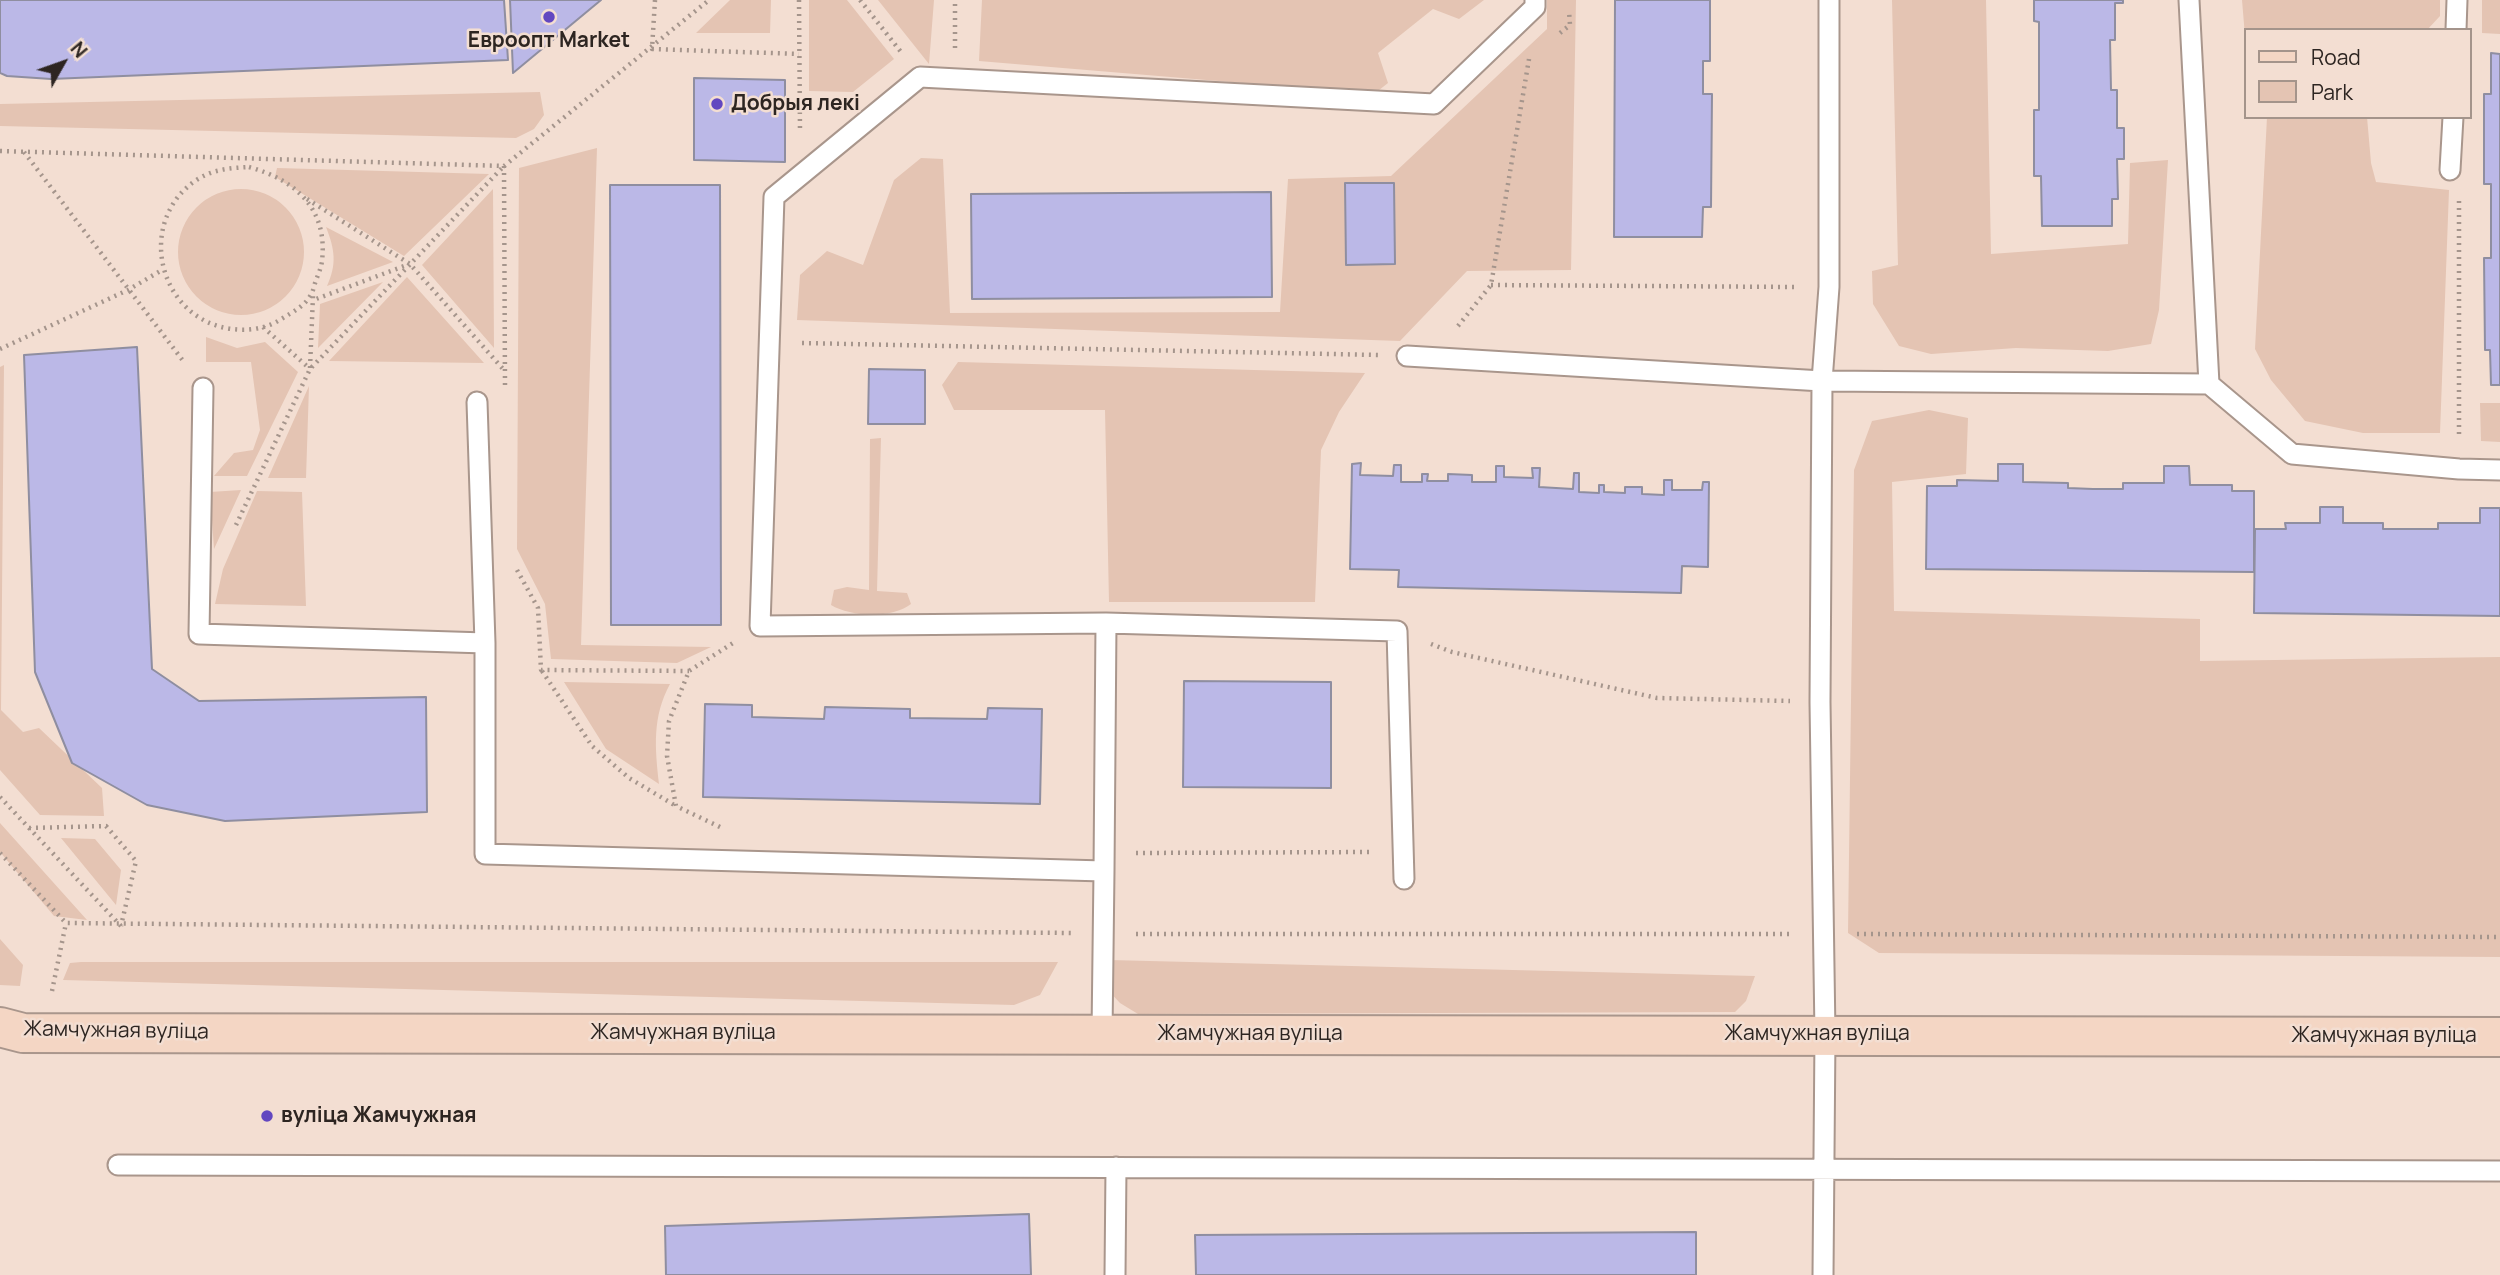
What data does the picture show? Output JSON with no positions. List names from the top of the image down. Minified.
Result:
{"streets":{"main road":["Жамчужная вуліца"]},"places":["Евроопт Market","Добрыя лекі","вуліца Жамчужная"],"legend":["Road","Park"],"north":"top right"}
